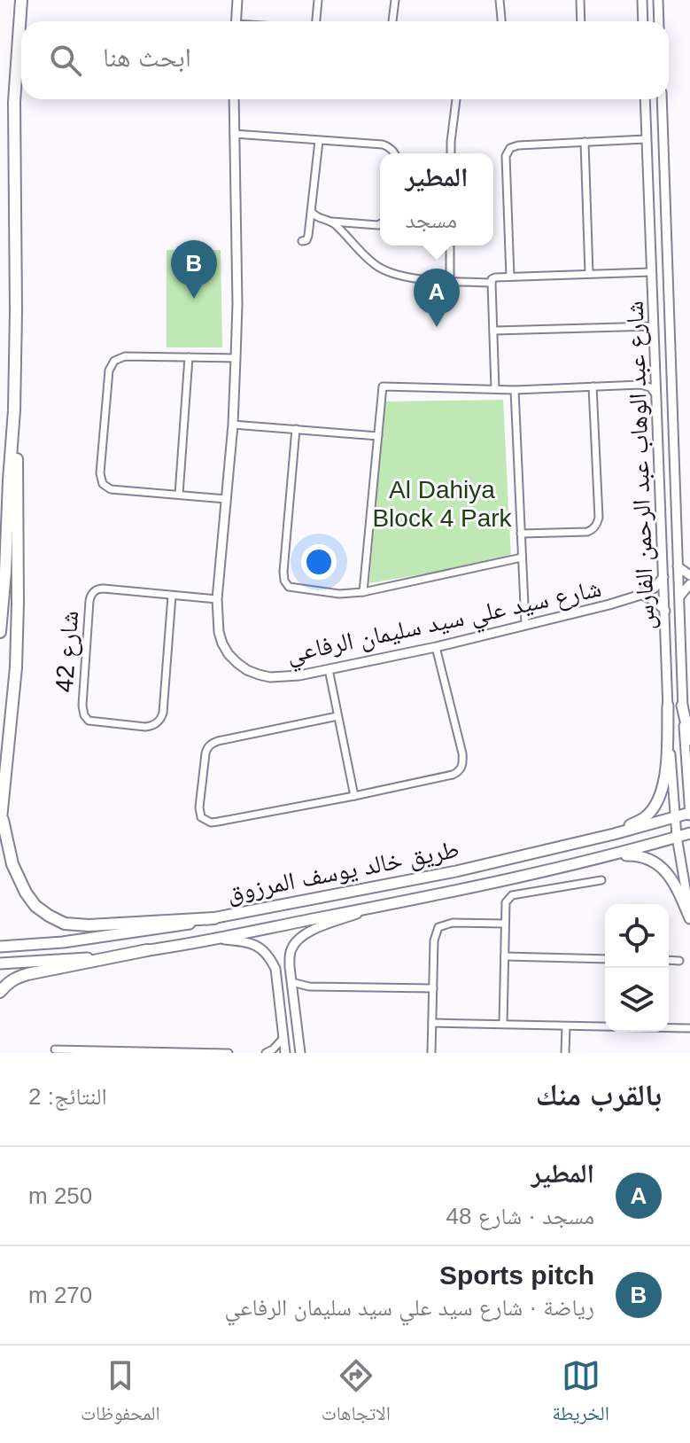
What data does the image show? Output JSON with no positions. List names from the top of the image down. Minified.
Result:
{"streets":{"main road":["طريق خالد يوسف المرزوق"],"street":["شارع عبد الوهاب عبد الرحمن الفارس","شارع سيد علي سيد سليمان الرفاعي","شارع 42"]},"crossings":[["شارع عبد الوهاب عبد الرحمن الفارس","شارع سيد علي سيد سليمان الرفاعي"],["شارع عبد الوهاب عبد الرحمن الفارس","طريق خالد يوسف المرزوق"],["شارع سيد علي سيد سليمان الرفاعي","شارع 42"]],"parks":["Al Dahiya Block 4 Park"],"page":{"search":"ابحث هنا","popup":["المطير","مسجد"],"pins":["B","A"],"heading":["بالقرب منك","النتائج: 2"],"list":[{"mark":"A","name":"المطير","note":"مسجد · شارع 48","value":"250 m"},{"mark":"B","name":"Sports pitch","note":"رياضة · شارع سيد علي سيد سليمان الرفاعي","value":"270 m"}],"nav":["الخريطة","الاتجاهات","المحفوظات"]}}
